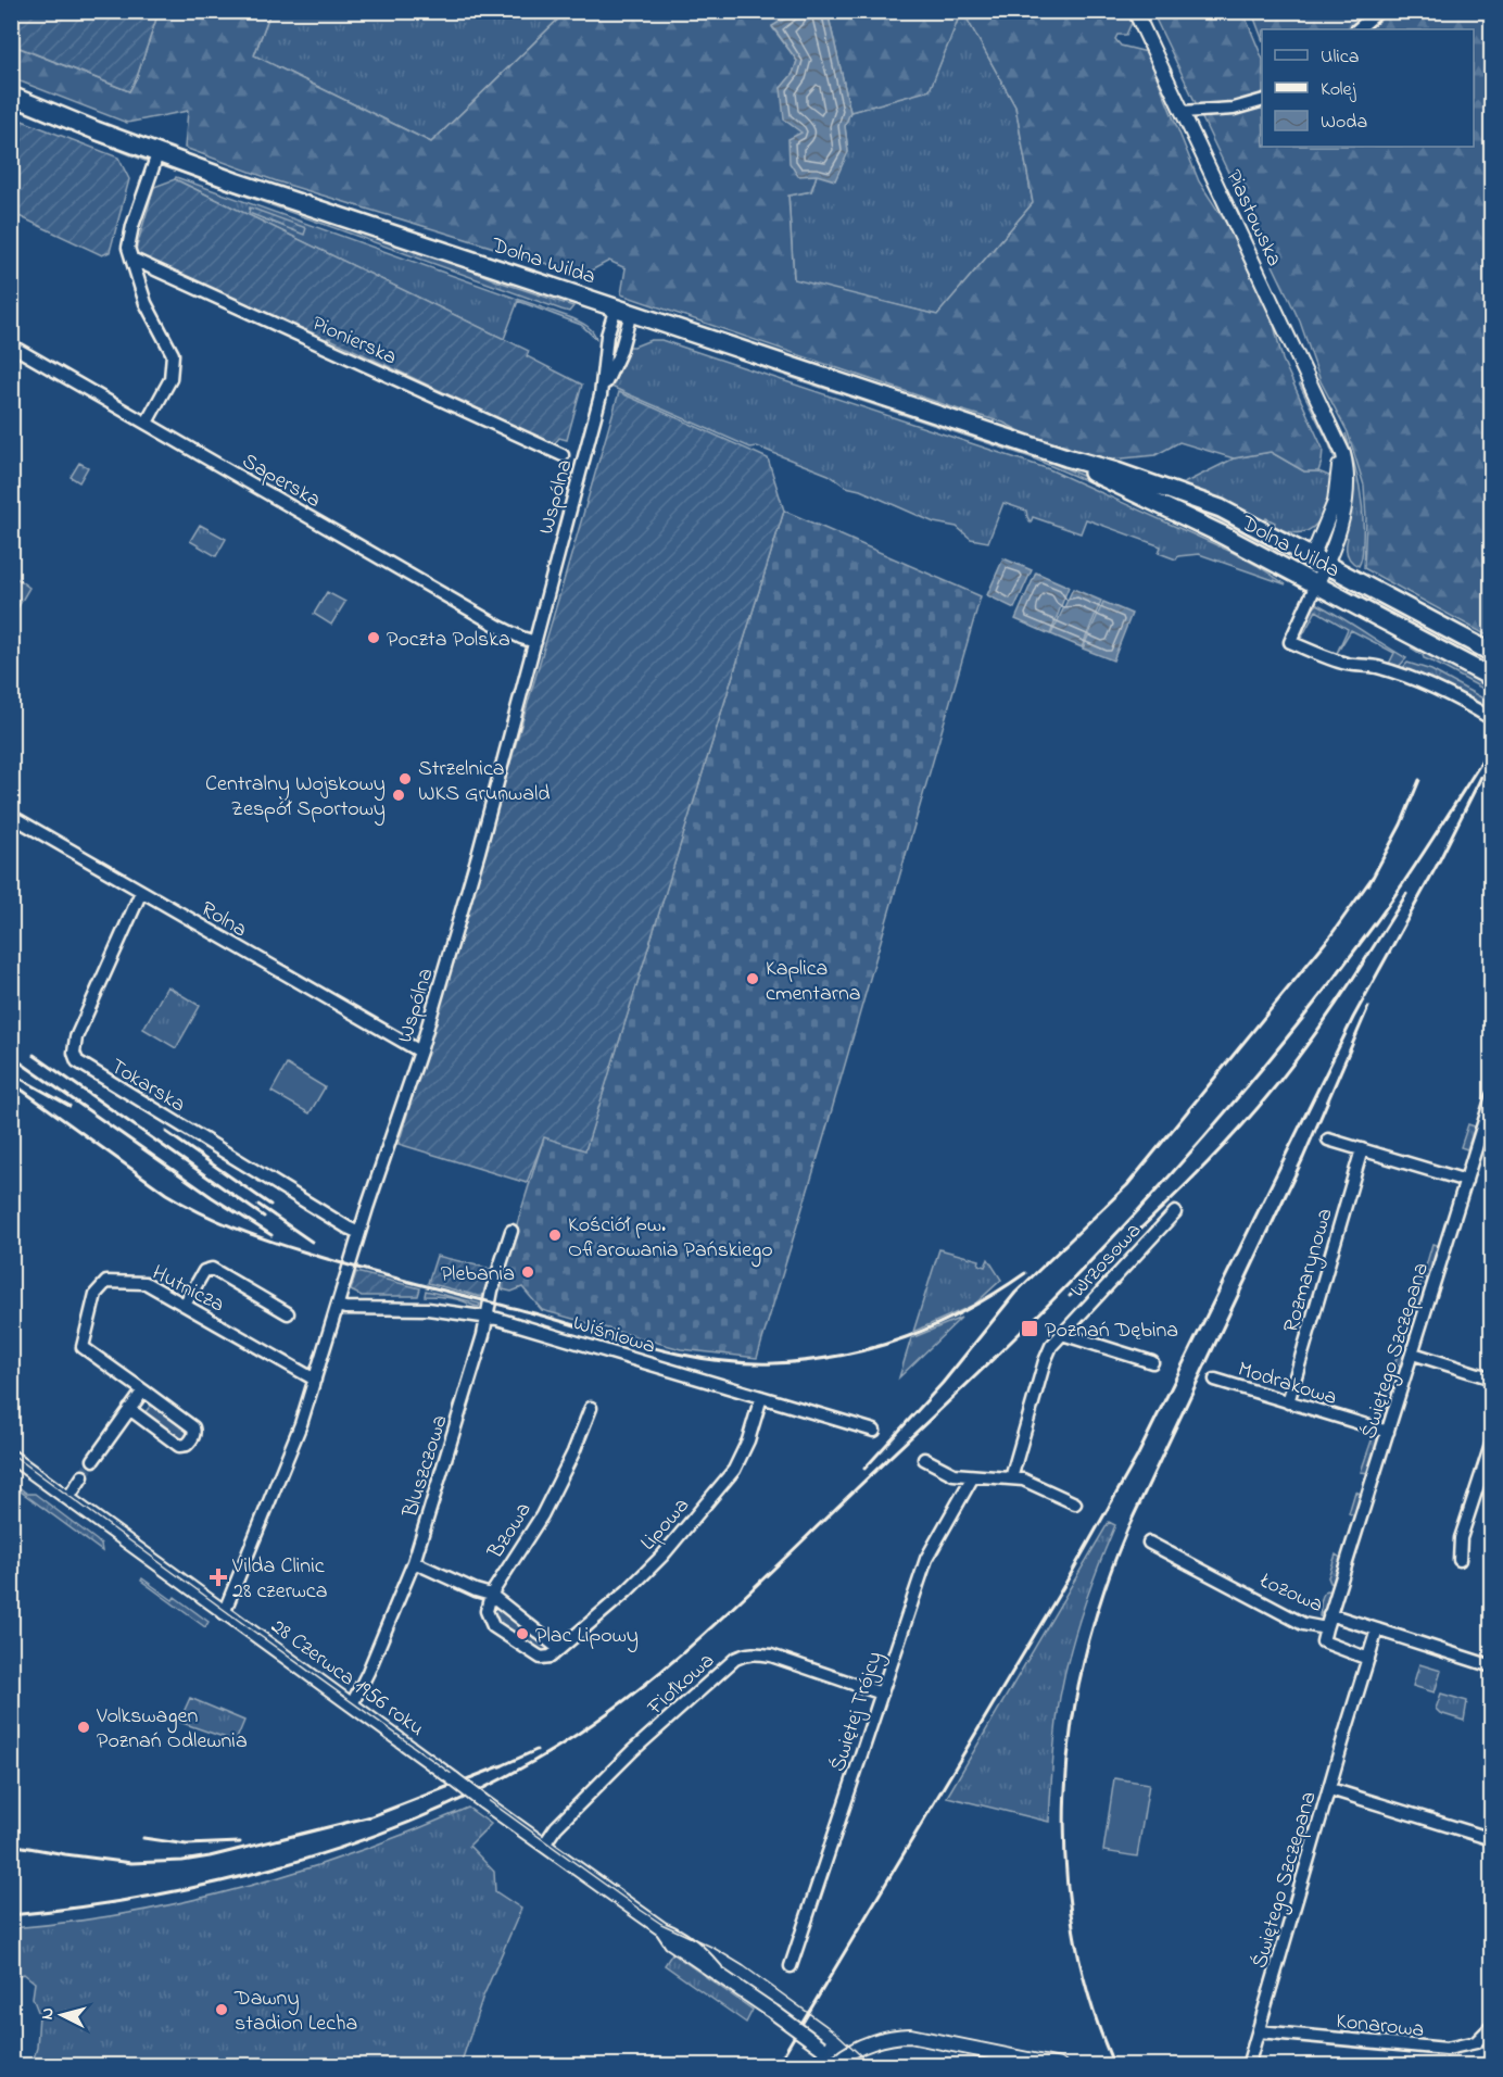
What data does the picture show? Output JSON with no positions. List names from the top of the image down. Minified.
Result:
{"streets":{"main road":["Dolna Wilda"],"street":["Piastowska","Pionierska","Saperska","Wspólna","Rolna","Tokarska","Wrzosowa","Rozmarynowa","Hutnicza","Wiśniowa","Świętego Szczepana","Modrakowa","Bluszczowa","Lipowa","Bzowa","Łozowa","28 Czerwca 1956 roku","Fiołkowa","Świętej Trójcy","Konarowa"]},"crossings":[["Piastowska","Dolna Wilda"],["Dolna Wilda","Wspólna"],["Saperska","Wspólna"],["Wspólna","Rolna"],["Wspólna","Tokarska"],["Wspólna","Hutnicza"],["Wspólna","Wiśniowa"],["Wspólna","28 Czerwca 1956 roku"],["Rolna","Tokarska"],["Rozmarynowa","Modrakowa"],["Wiśniowa","Bluszczowa"],["Wiśniowa","Lipowa"],["Świętego Szczepana","Modrakowa"],["Świętego Szczepana","Łozowa"],["Świętego Szczepana","Konarowa"],["Bluszczowa","28 Czerwca 1956 roku"],["28 Czerwca 1956 roku","Fiołkowa"],["Fiołkowa","Świętej Trójcy"]],"places":{"other":["Poczta Polska","Strzelnica WKS Grunwald","Centralny Wojskowy Zespół Sportowy","Kaplica cmentarna","Kościół pw. Ofiarowania Pańskiego","Plebania","Plac Lipowy","Volkswagen Poznań Odlewnia","Dawny stadion Lecha"],"transit":["Poznań Dębina"],"health":["Vilda Clinic 28 czerwca"]},"legend":["Ulica","Kolej","Woda"],"north":"left"}
